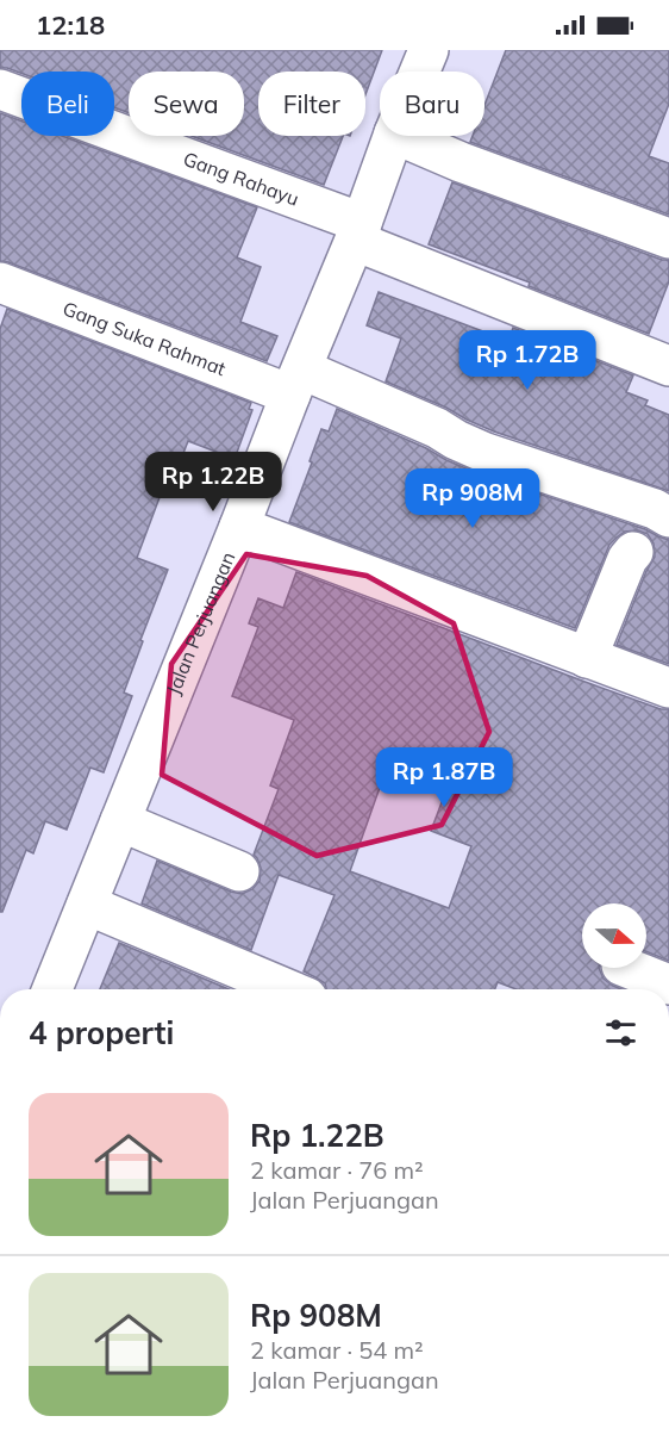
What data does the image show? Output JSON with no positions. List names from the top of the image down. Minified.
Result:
{"streets":{"street":["Gang Rahayu","Gang Suka Rahmat","Jalan Perjuangan"]},"crossings":[["Gang Rahayu","Jalan Perjuangan"],["Gang Suka Rahmat","Jalan Perjuangan"]],"north":"right","page":{"status":"12:18","chip":["Beli","Sewa","Filter","Baru"],"price":["Rp 1.72B","Rp 1.22B","Rp 908M","Rp 1.87B"],"heading":"4 properti","list":[{"name":"Rp 1.22B","note":"2 kamar · 76 m² · Jalan Perjuangan"},{"name":"Rp 908M","note":"2 kamar · 54 m² · Jalan Perjuangan"}]}}
